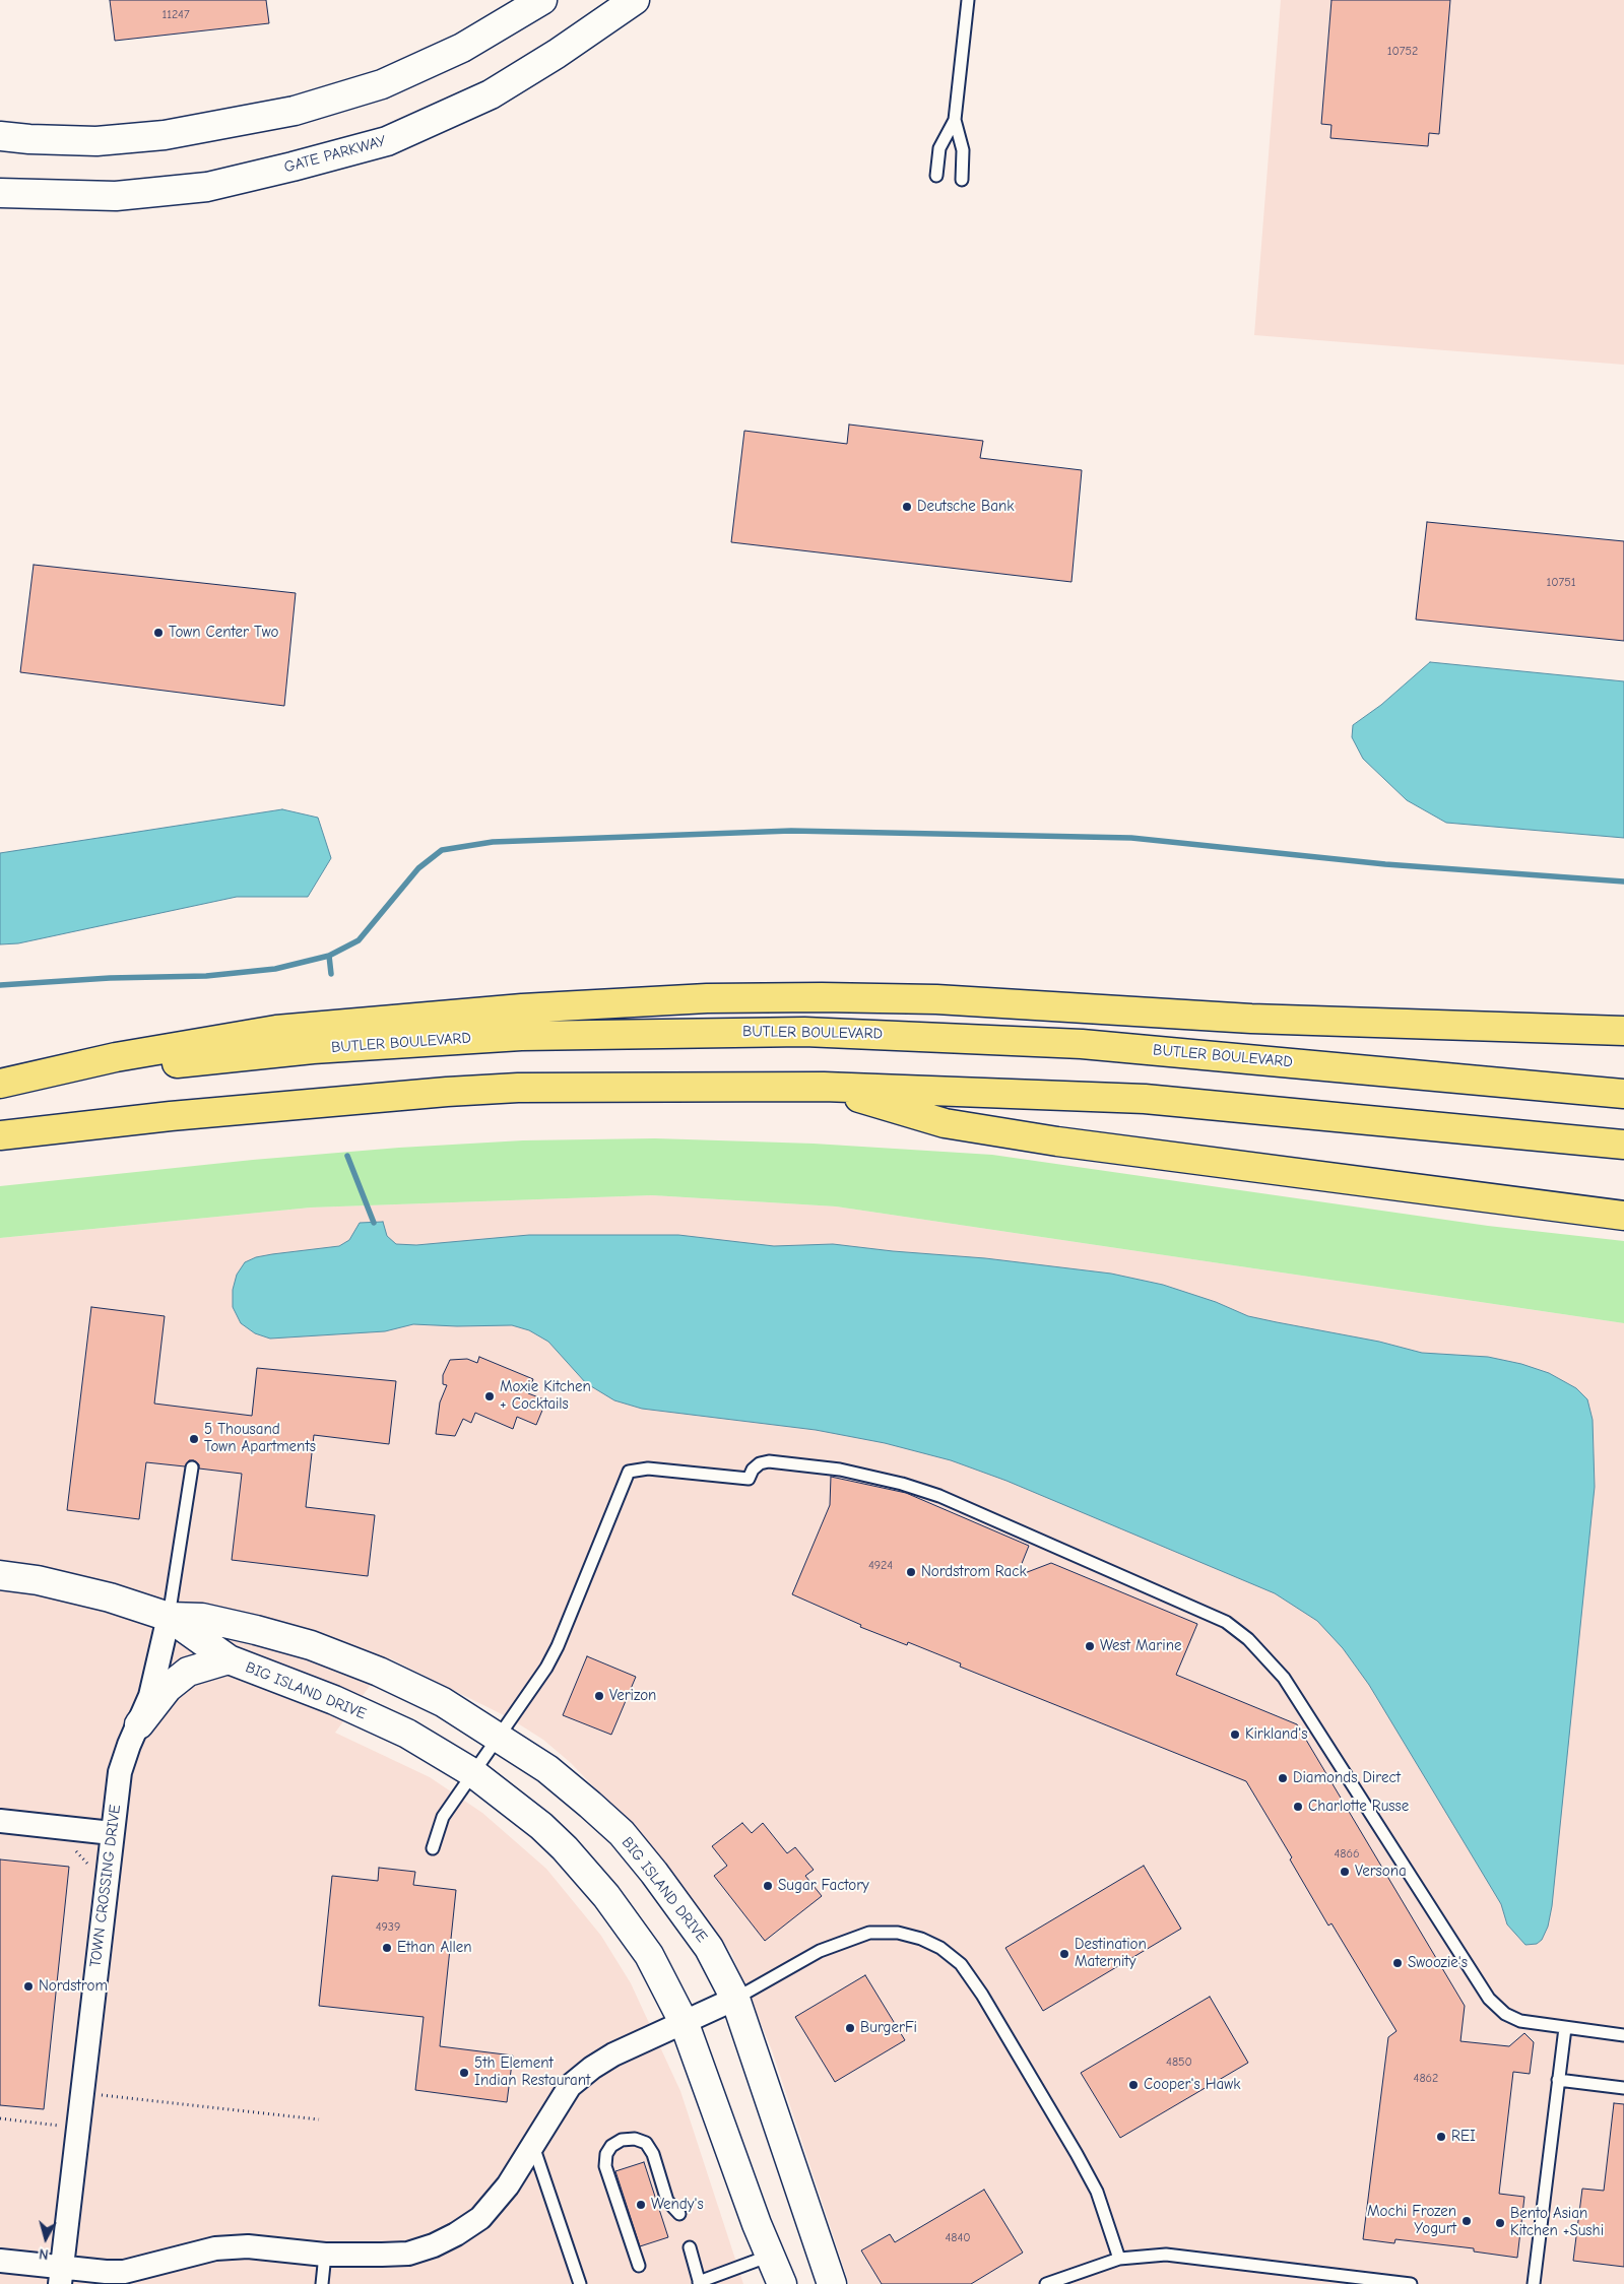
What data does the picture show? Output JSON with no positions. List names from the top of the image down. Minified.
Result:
{"streets":{"highway":["BUTLER BOULEVARD"],"street":["GATE PARKWAY","BIG ISLAND DRIVE","TOWN CROSSING DRIVE"]},"crossings":[["BIG ISLAND DRIVE","TOWN CROSSING DRIVE"]],"places":["Deutsche Bank","Town Center Two","Moxie Kitchen + Cocktails","5 Thousand Town Apartments","Nordstrom Rack","West Marine","Verizon","Kirkland's","Diamonds Direct","Charlotte Russe","Versona","Sugar Factory","Ethan Allen","Destination Maternity","Swoozie's","Nordstrom","BurgerFi","5th Element Indian Restaurant","Cooper's Hawk","REI","Wendy's","Mochi Frozen Yogurt","Bento Asian Kitchen +Sushi"],"house_numbers":["11247","10752","10751","4924","4866","4939","4850","4862","4840"],"north":"bottom"}
